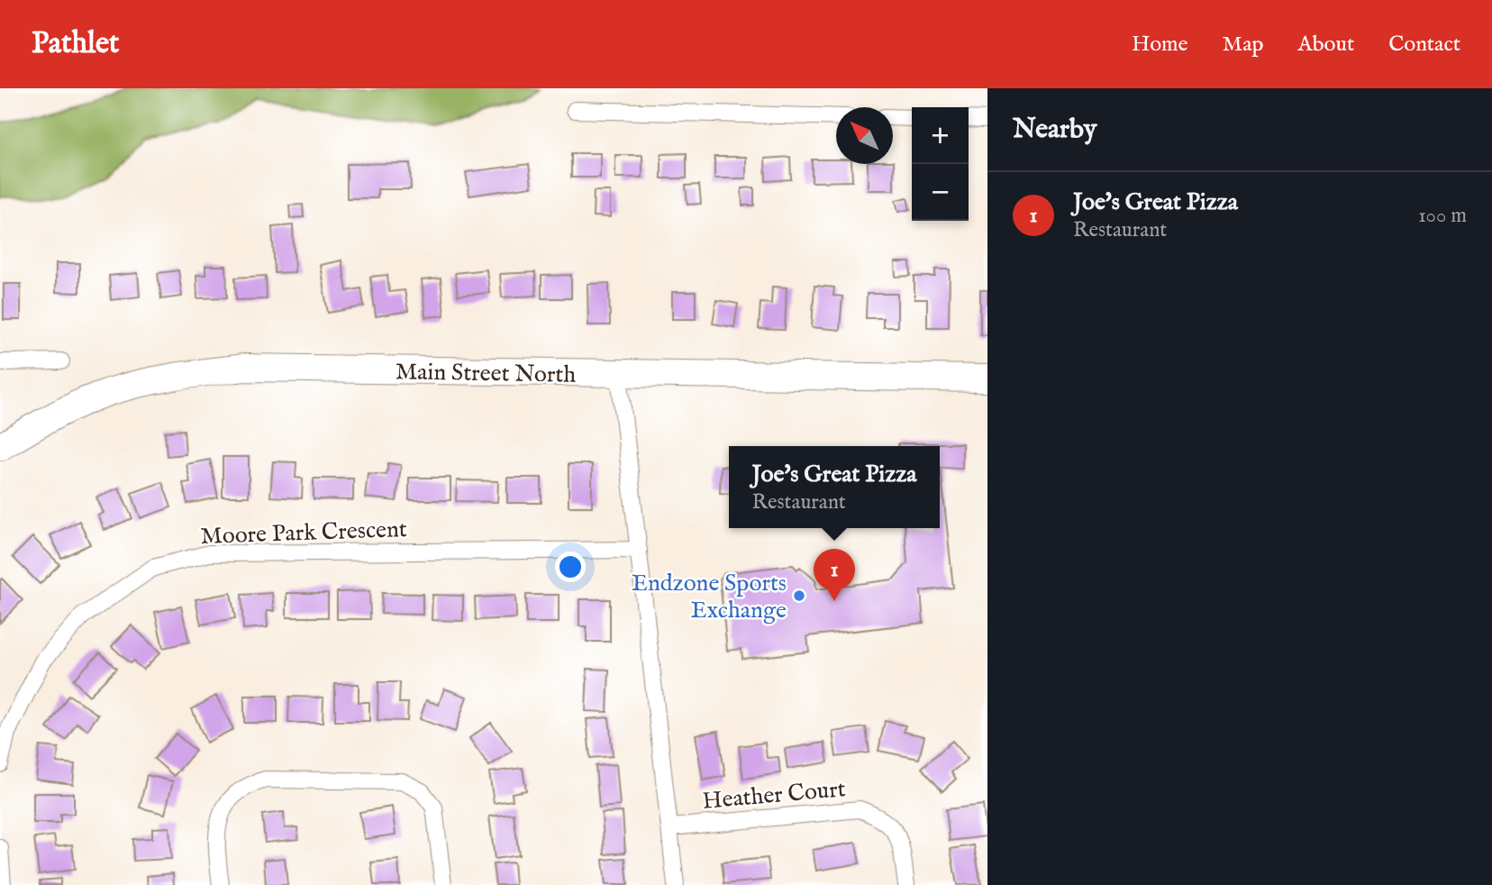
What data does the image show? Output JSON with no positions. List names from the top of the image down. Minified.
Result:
{"streets":{"main road":["Main Street North"],"street":["Moore Park Crescent","Heather Court"]},"places":["Endzone Sports Exchange"],"north":"top left","page":{"header":"Pathlet","nav":["Home","Map","About","Contact"],"heading":"Nearby","map_buttons":["+","−"],"list":[{"mark":"1","name":"Joe's Great Pizza","note":"Restaurant","value":"100 m"}],"popup":["Joe's Great Pizza","Restaurant"],"pins":"1"}}
